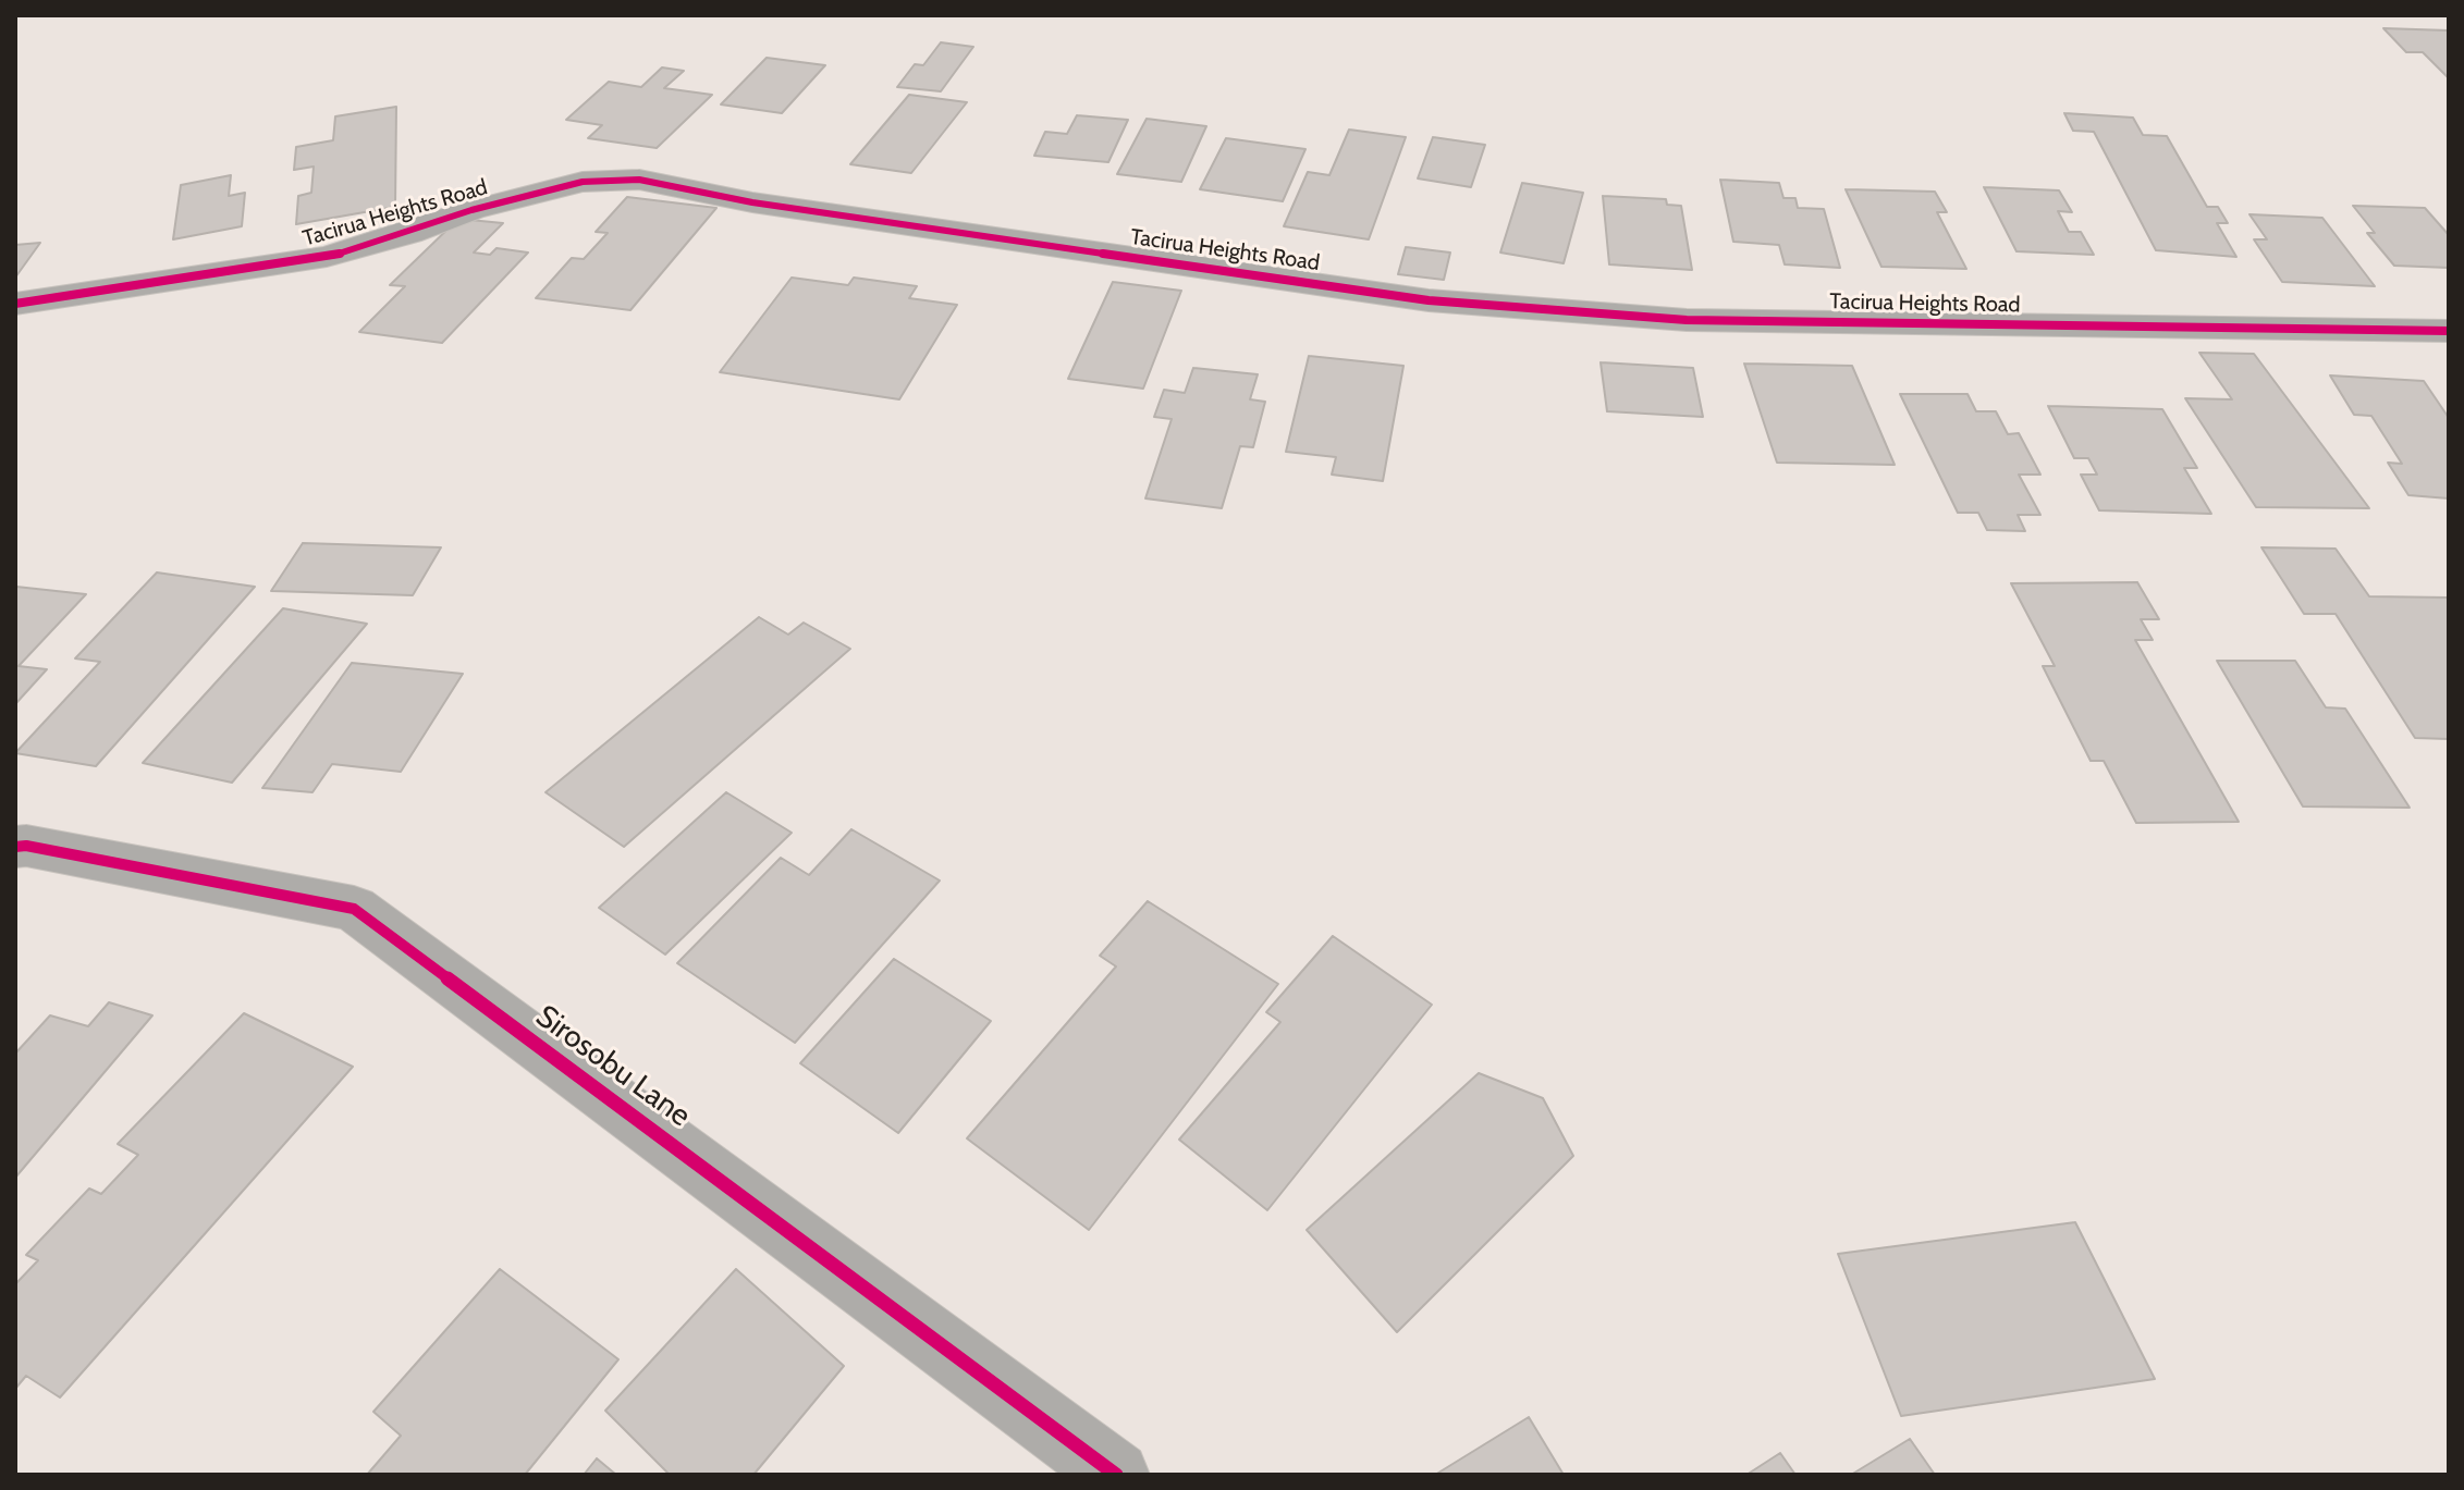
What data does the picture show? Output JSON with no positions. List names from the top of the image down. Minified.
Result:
{"streets":{"street":["Tacirua Heights Road","Sirosobu Lane"]}}
